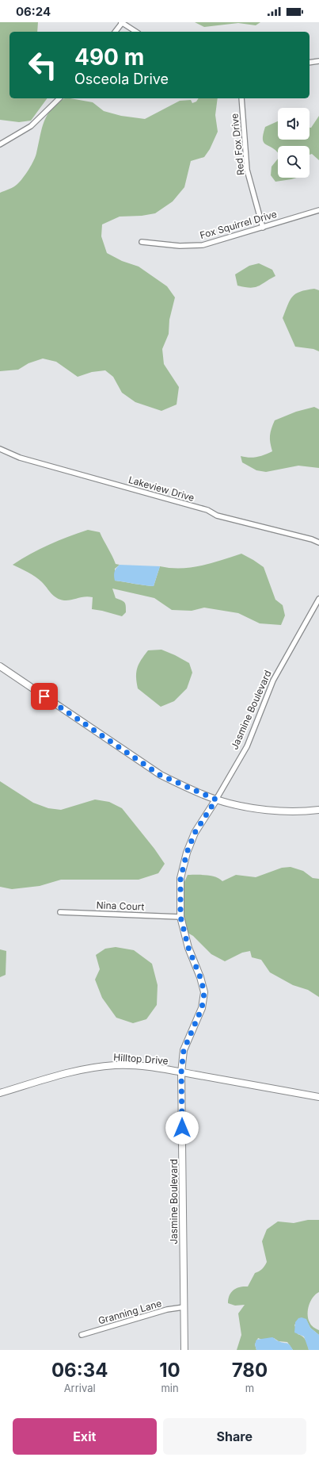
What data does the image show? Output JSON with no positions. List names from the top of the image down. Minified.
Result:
{"streets":{"street":["Red Fox Drive","Fox Squirrel Drive","Lakeview Drive","Jasmine Boulevard","Nina Court","Hilltop Drive","Granning Lane"]},"crossings":[["Red Fox Drive","Fox Squirrel Drive"],["Jasmine Boulevard","Nina Court"],["Jasmine Boulevard","Hilltop Drive"],["Jasmine Boulevard","Granning Lane"]],"page":{"status":"06:24","turn":["490 m","Osceola Drive"],"eta":["06:34","Arrival","10","min","780","m"],"buttons":["Exit","Share"]}}
